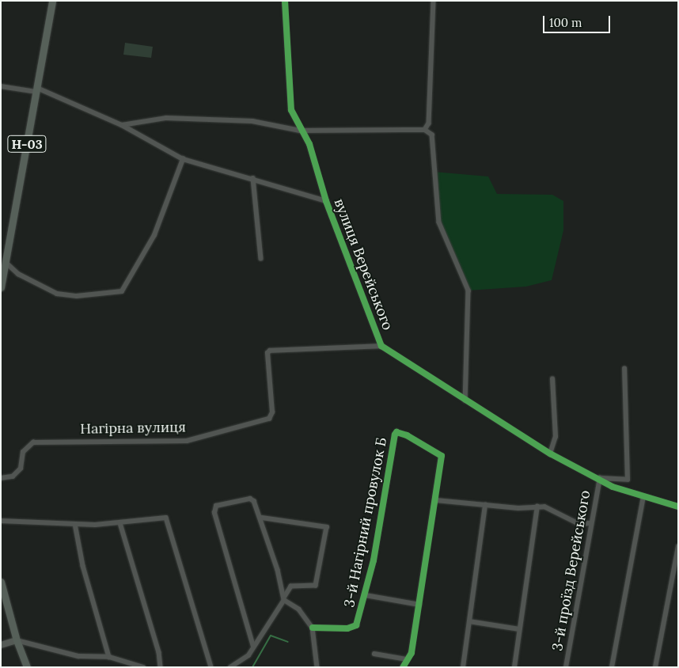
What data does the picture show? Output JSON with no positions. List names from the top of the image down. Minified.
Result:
{"streets":{"main road":["Н-03"],"street":["вулиця Верейського","Нагірна вулиця","3-й Нагірний провулок Б","3-й проїзд Верейського"]},"crossings":[["вулиця Верейського","Нагірна вулиця"],["вулиця Верейського","3-й проїзд Верейського"]],"scale_bar":"100 m"}
